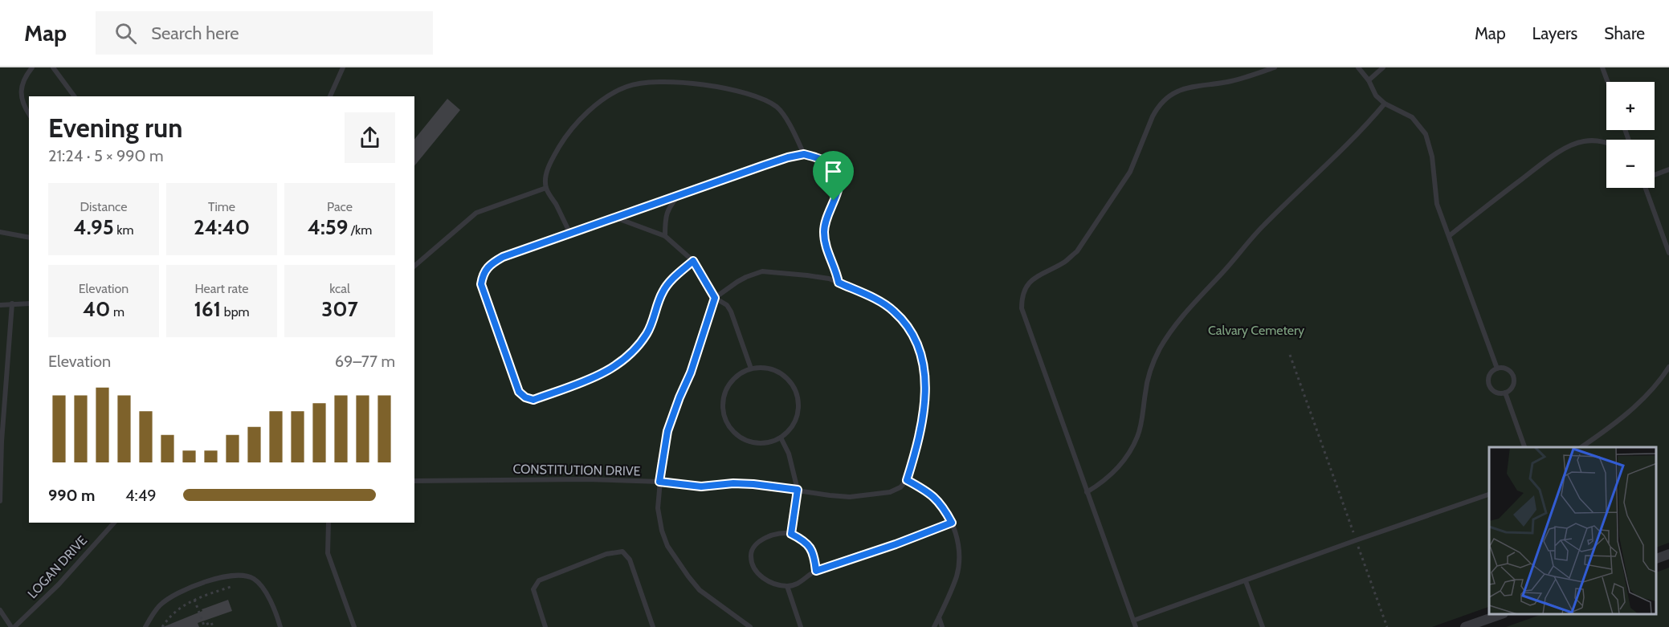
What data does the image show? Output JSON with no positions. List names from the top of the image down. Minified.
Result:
{"streets":{"lane":["CONSTITUTION DRIVE","LOGAN DRIVE"]},"parks":["Calvary Cemetery"],"page":{"header":"Map","search":"Search here","nav":["Map","Layers","Share"],"map_buttons":["+","−"],"heading":["Evening run","21:24 · 5 × 990 m"],"stats":[["Distance","4.95 km"],["Time","24:40"],["Pace","4:59 /km"],["Elevation","40 m"],["Heart rate","161 bpm"],["kcal","307"]],"chart":["Elevation","69–77 m"],"list":[{"name":"990 m","note":"4:49"}]}}
